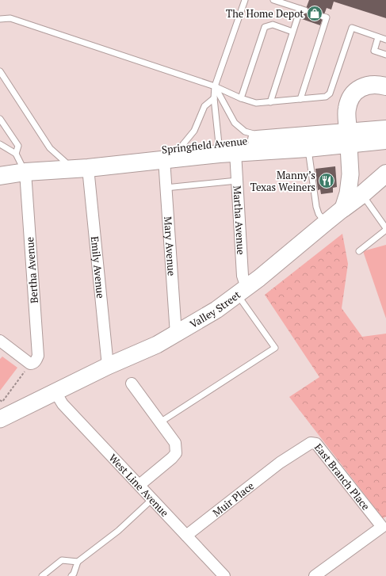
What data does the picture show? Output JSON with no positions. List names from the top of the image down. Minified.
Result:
{"streets":{"main road":["Springfield Avenue","Valley Street"],"street":["Martha Avenue","Mary Avenue","Emily Avenue","Bertha Avenue","East Branch Place","West Line Avenue","Muir Place"]},"crossings":[["Springfield Avenue","Martha Avenue"],["Springfield Avenue","Mary Avenue"],["Springfield Avenue","Emily Avenue"],["Springfield Avenue","Bertha Avenue"],["Martha Avenue","Valley Street"],["Mary Avenue","Valley Street"],["Emily Avenue","Valley Street"],["Valley Street","West Line Avenue"],["East Branch Place","Muir Place"],["West Line Avenue","Muir Place"]],"places":{"shop":["The Home Depot"],"restaurant":["Manny’s Texas Weiners"]}}
